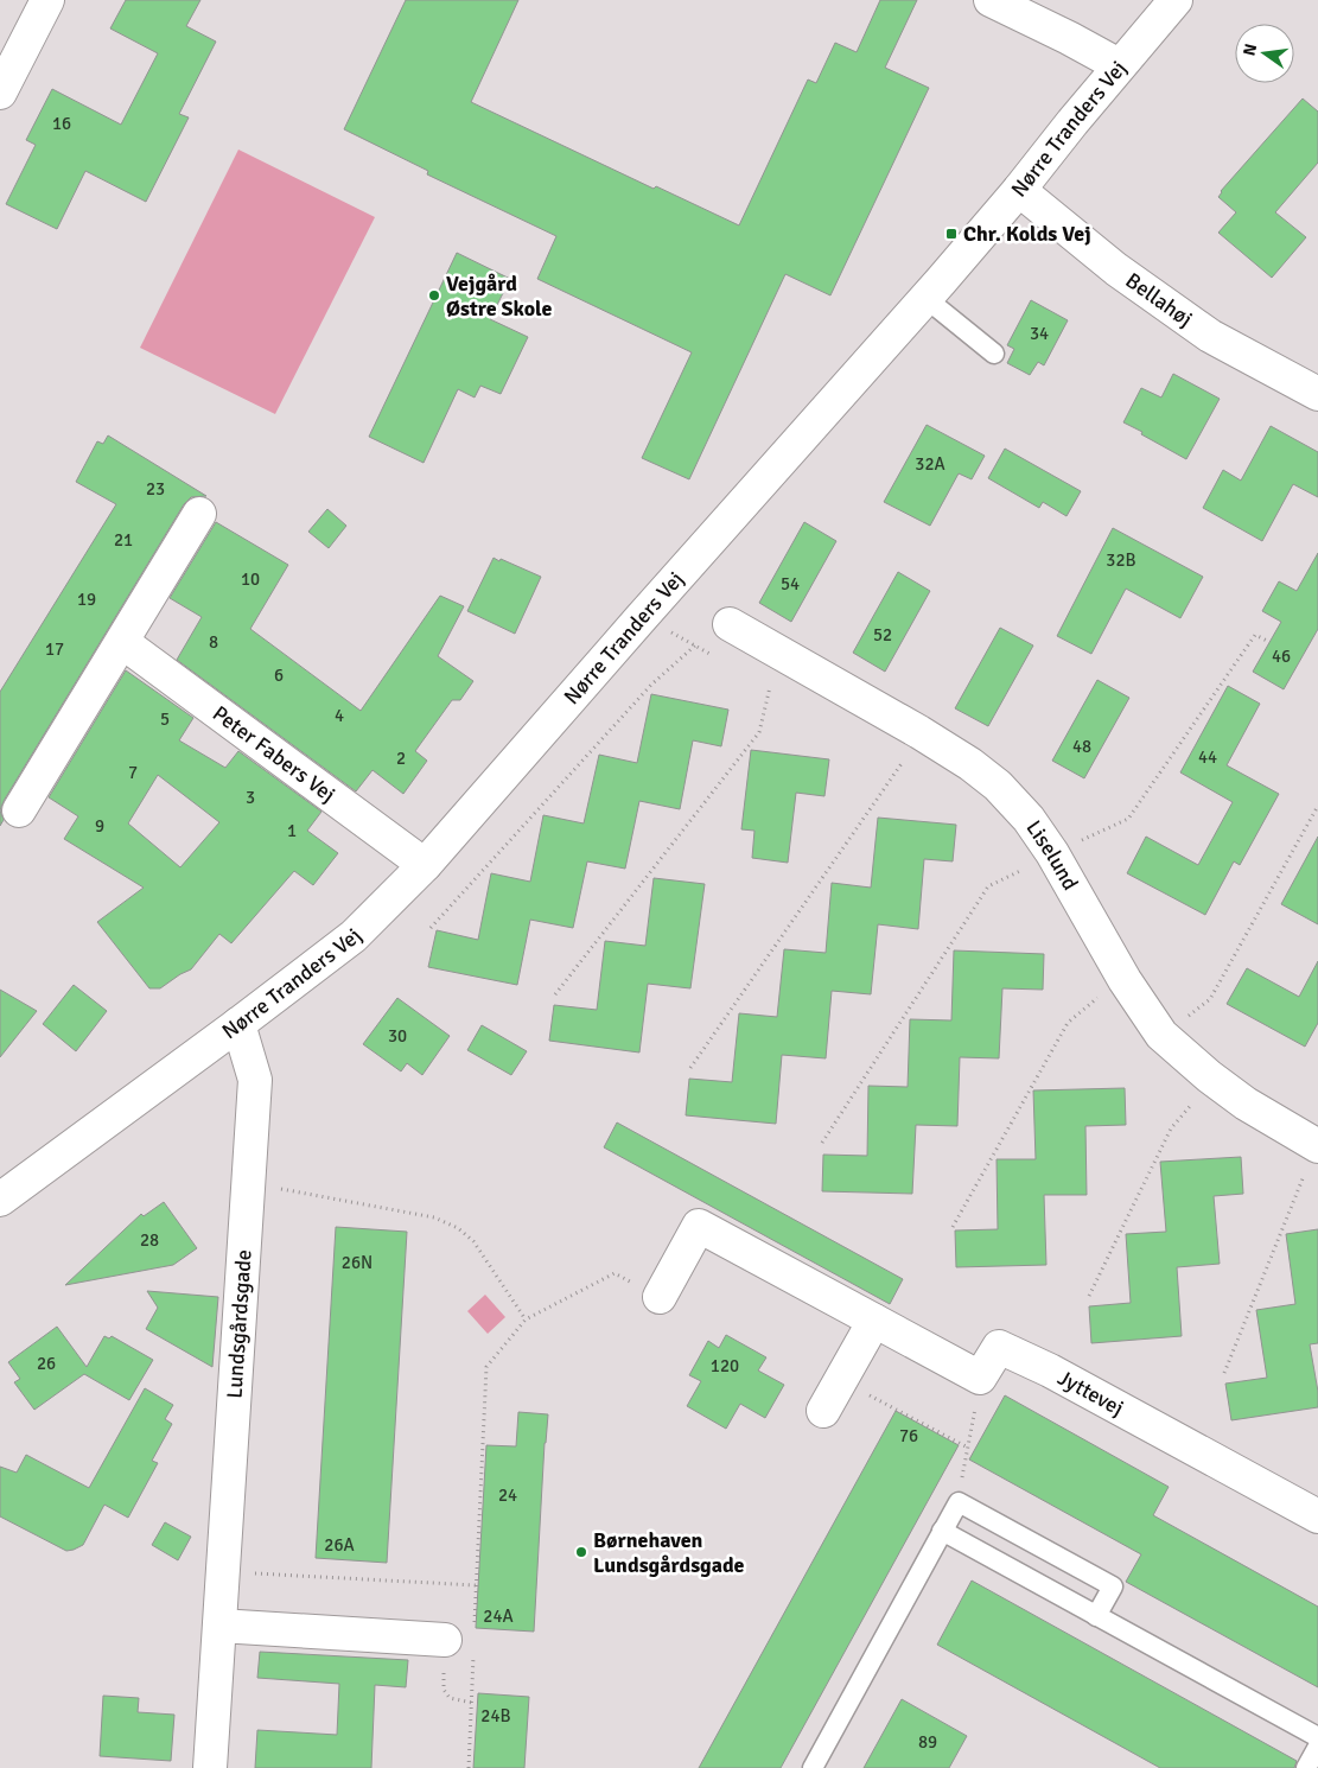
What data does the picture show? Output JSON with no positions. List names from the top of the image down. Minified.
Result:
{"streets":{"street":["Nørre Tranders Vej","Bellahøj","Peter Fabers Vej","Liselund","Lundsgårdsgade","Jyttevej"]},"crossings":[["Nørre Tranders Vej","Bellahøj"],["Nørre Tranders Vej","Peter Fabers Vej"],["Nørre Tranders Vej","Lundsgårdsgade"]],"places":{"transit":["Chr. Kolds Vej"],"other":["Vejgård Østre Skole","Børnehaven Lundsgårdsgade"]},"house_numbers":["16","34","32A","23","21","32B","10","54","19","52","8","17","46","6","4","5","48","44","2","7","3","9","1","30","28","26N","26","120","76","24","26A","24A","24B","89"],"north":"left"}
